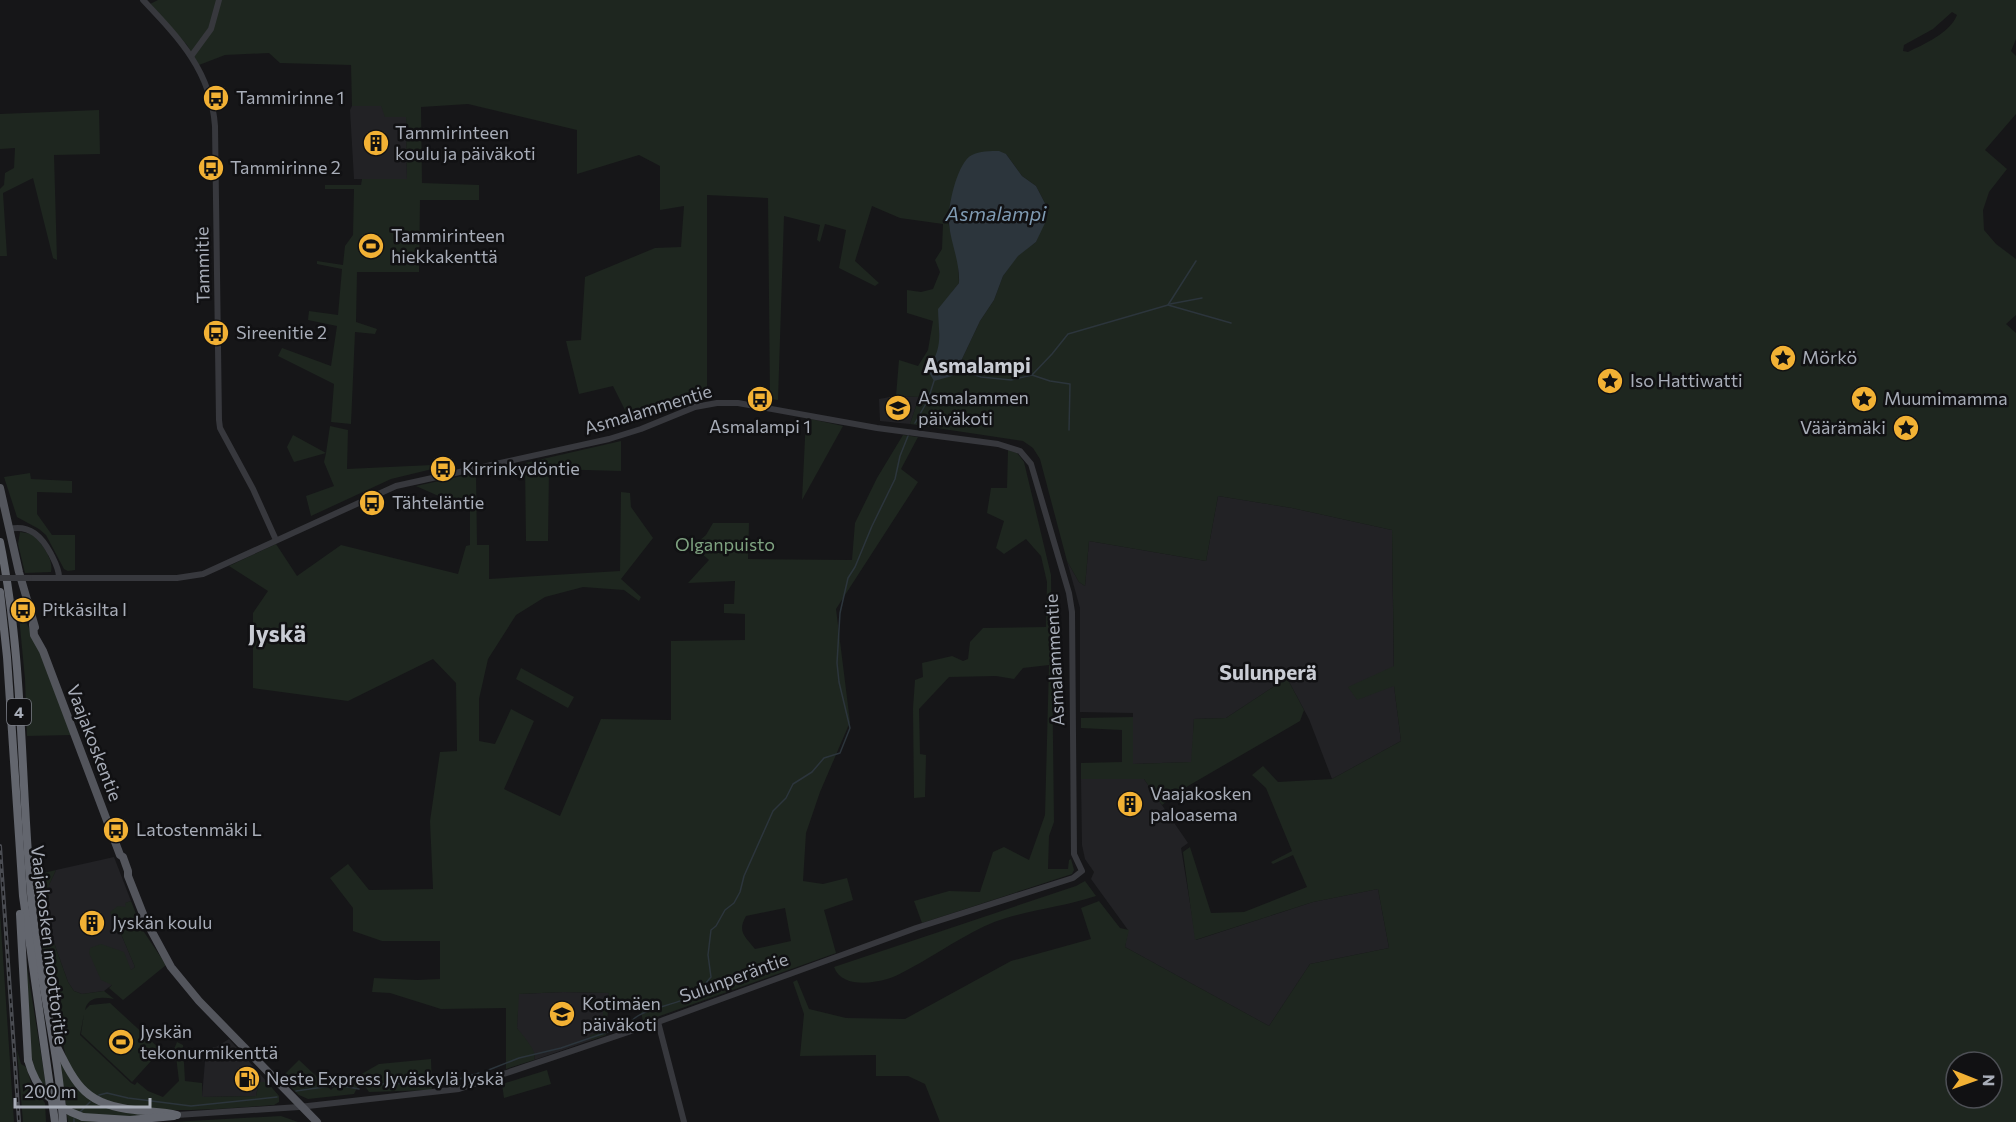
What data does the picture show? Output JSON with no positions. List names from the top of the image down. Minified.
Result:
{"streets":{"highway":["4","Vaajakosken moottoritie"],"main road":["Vaajakoskentie"],"street":["Tammitie","Asmalammentie","Sulunperäntie"]},"crossings":[["Tammitie","Asmalammentie"],["Asmalammentie","Sulunperäntie"],["Vaajakoskentie","Sulunperäntie"]],"districts":["Asmalampi","Jyskä","Sulunperä"],"water":["Asmalampi"],"parks":["Olganpuisto"],"places":{"bus stop":["Tammirinne 1","Tammirinne 2","Sireenitie 2","Asmalampi 1","Kirrinkydöntie","Tähteläntie","Pitkäsilta I","Latostenmäki L"],"building":["Tammirinteen koulu ja päiväkoti","Vaajakosken paloasema","Jyskän koulu"],"sports":["Tammirinteen hiekkakenttä","Jyskän tekonurmikenttä"],"place":["Mörkö","Iso Hattiwatti","Muumimamma","Väärämäki"],"school or university":["Asmalammen päiväkoti","Kotimäen päiväkoti"],"fuel station":["Neste Express Jyväskylä Jyskä"]},"scale_bar":"200 m","north":"right"}
